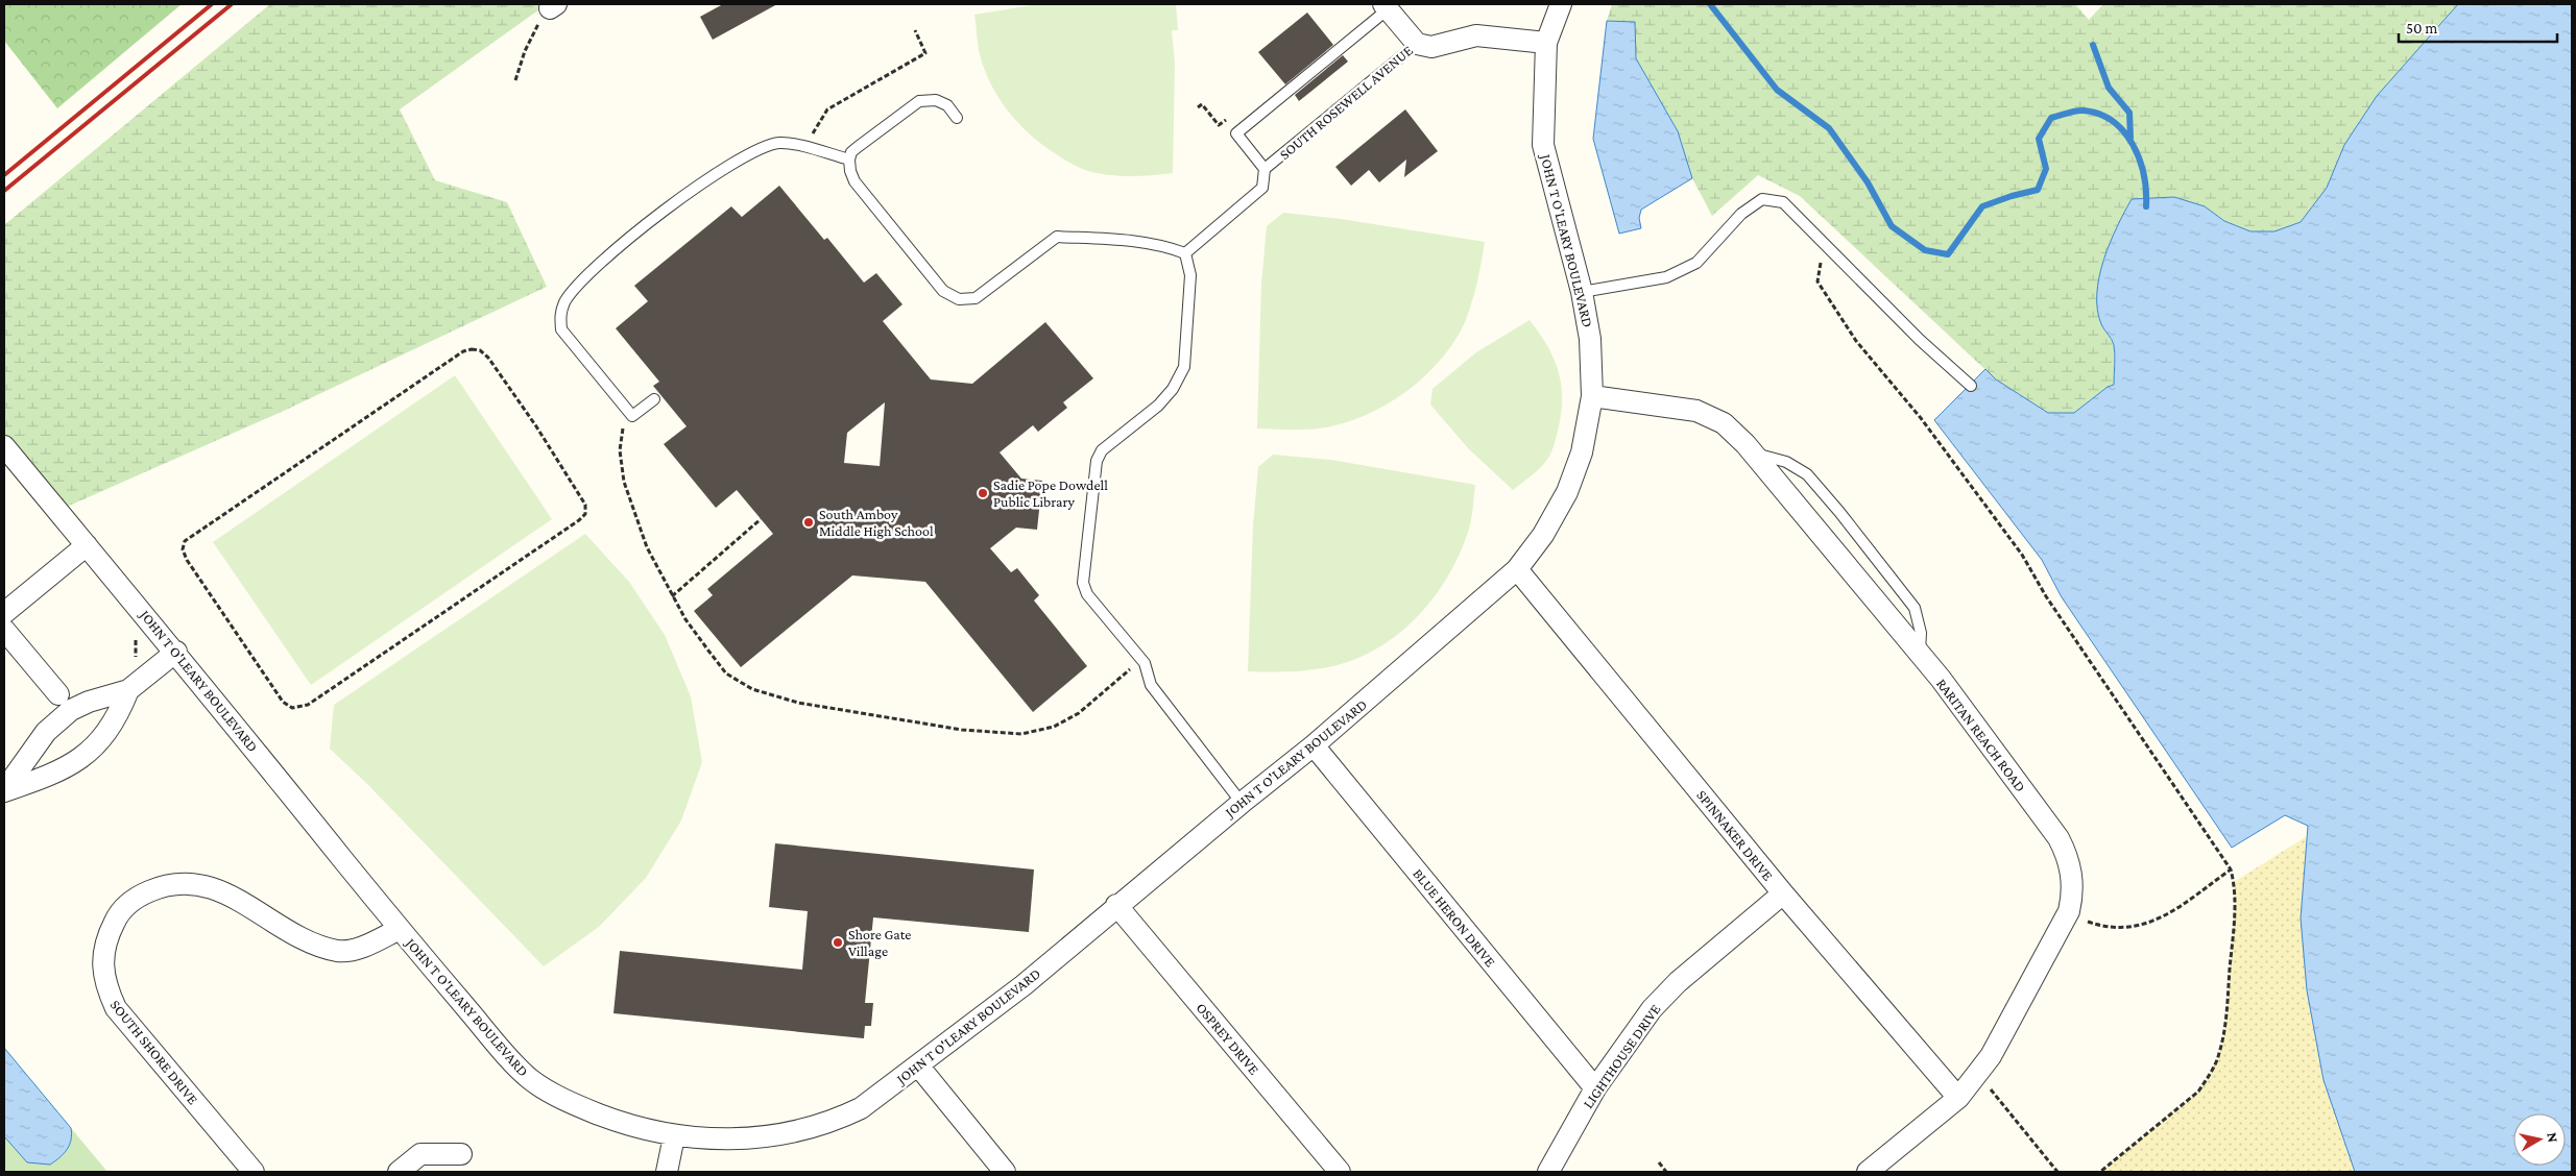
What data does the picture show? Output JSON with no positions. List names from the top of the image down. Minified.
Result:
{"streets":{"street":["SOUTH ROSEWELL AVENUE","JOHN T O'LEARY BOULEVARD","RARITAN REACH ROAD","SPINNAKER DRIVE","BLUE HERON DRIVE","OSPREY DRIVE","SOUTH SHORE DRIVE","LIGHTHOUSE DRIVE"]},"crossings":[["SOUTH ROSEWELL AVENUE","JOHN T O'LEARY BOULEVARD"],["JOHN T O'LEARY BOULEVARD","RARITAN REACH ROAD"],["JOHN T O'LEARY BOULEVARD","SPINNAKER DRIVE"],["JOHN T O'LEARY BOULEVARD","BLUE HERON DRIVE"],["JOHN T O'LEARY BOULEVARD","OSPREY DRIVE"],["JOHN T O'LEARY BOULEVARD","SOUTH SHORE DRIVE"],["RARITAN REACH ROAD","SPINNAKER DRIVE"],["SPINNAKER DRIVE","LIGHTHOUSE DRIVE"],["BLUE HERON DRIVE","LIGHTHOUSE DRIVE"]],"places":["Sadie Pope Dowdell Public Library","South Amboy Middle High School","Shore Gate Village"],"scale_bar":"50 m","north":"right"}
